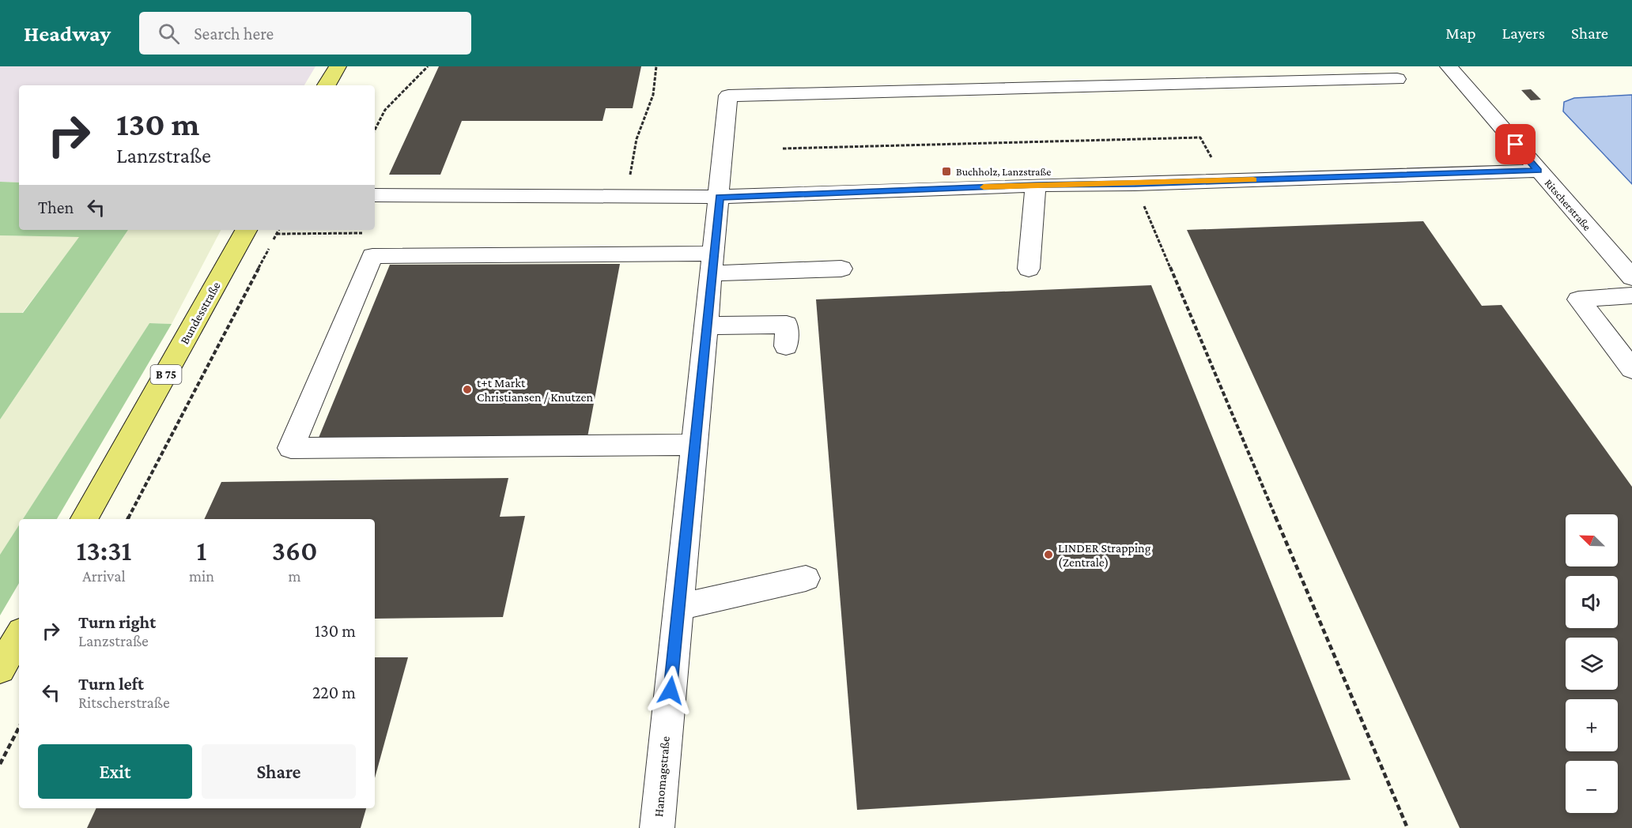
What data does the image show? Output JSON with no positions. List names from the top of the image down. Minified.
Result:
{"streets":{"main road":["Bundesstraße","B 75"],"street":["Ritscherstraße","Hanomagstraße"]},"places":{"transit":["Buchholz, Lanzstraße"],"other":["t+t Markt Christiansen / Knutzen","LINDER Strapping (Zentrale)"]},"north":"top left","page":{"header":"Headway","search":"Search here","nav":["Map","Layers","Share"],"turn":["130 m","Lanzstraße"],"then":"Then","map_buttons":["+","−"],"eta":["13:31","Arrival","1","min","360","m"],"list":[{"name":"Turn right","note":"Lanzstraße","value":"130 m"},{"name":"Turn left","note":"Ritscherstraße","value":"220 m"}],"buttons":["Exit","Share"]}}
